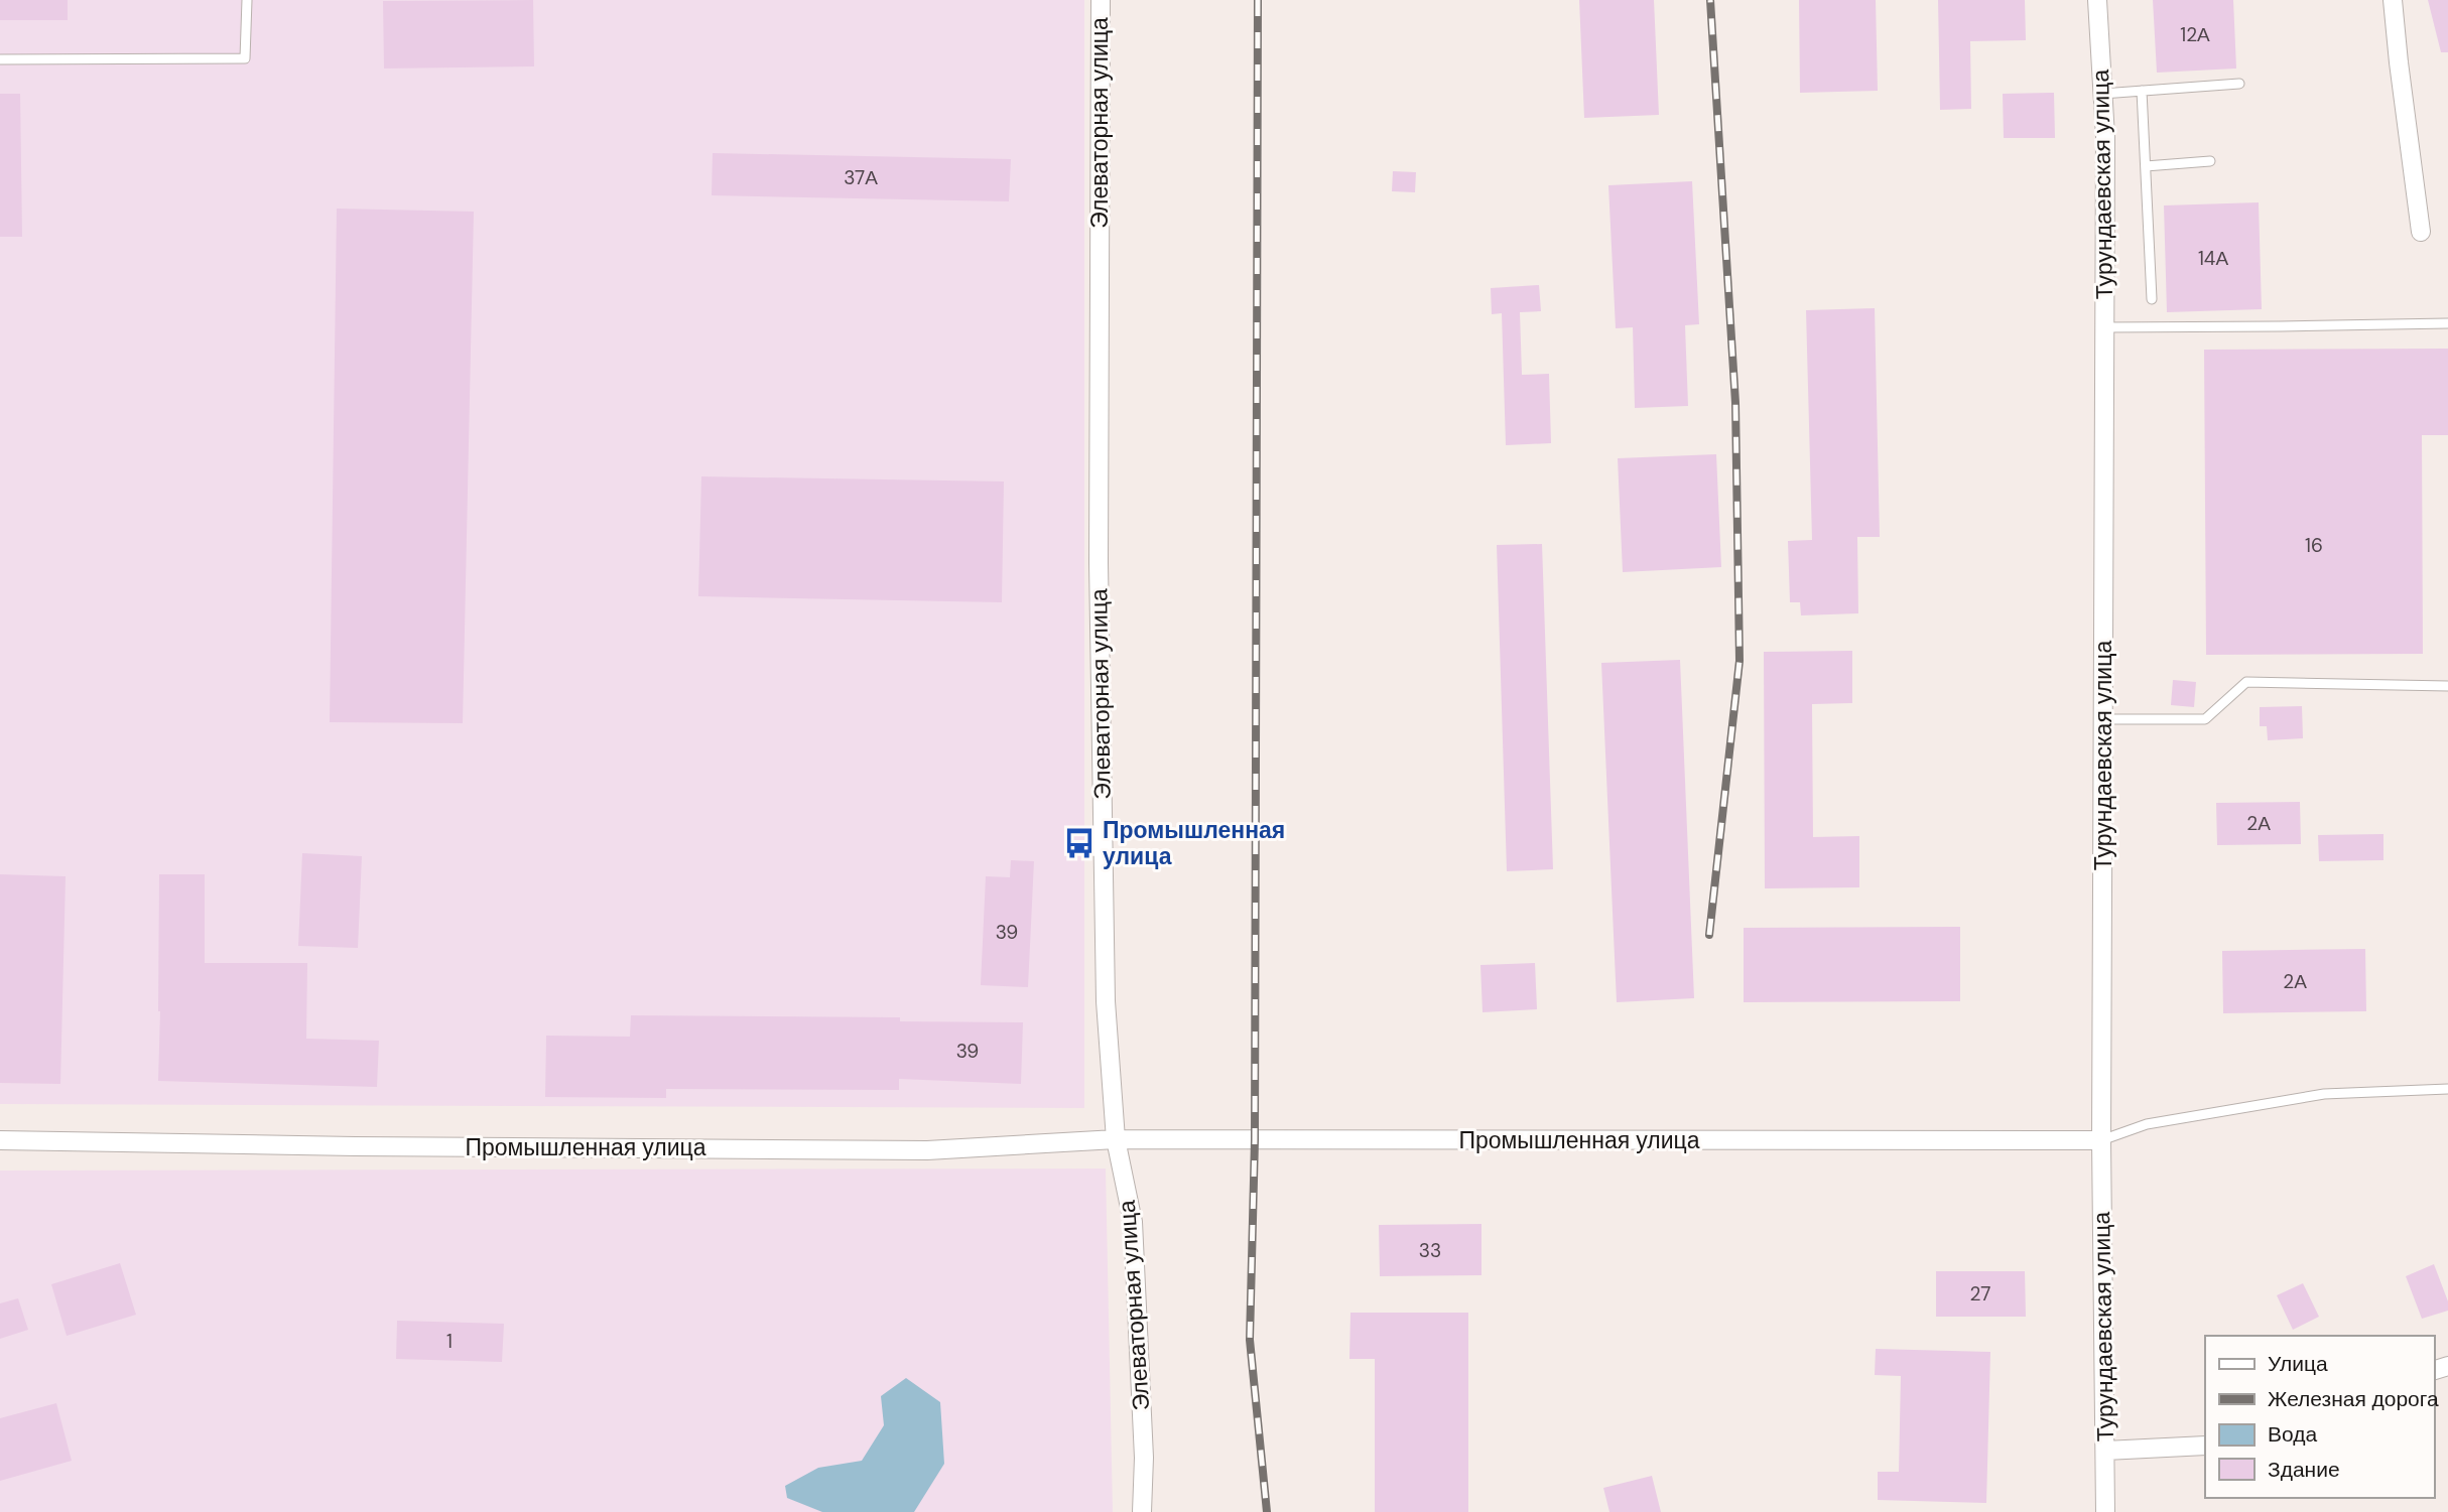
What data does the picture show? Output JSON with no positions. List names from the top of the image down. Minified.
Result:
{"streets":{"street":["Элеваторная улица","Турундаевская улица","Промышленная улица"]},"crossings":[["Элеваторная улица","Промышленная улица"],["Турундаевская улица","Промышленная улица"]],"places":{"bus stop":["Промышленная улица"]},"house_numbers":["12А","37А","14А","16","2А","39","2А","39","33","27","1"],"legend":["Улица","Железная дорога","Вода","Здание"]}
